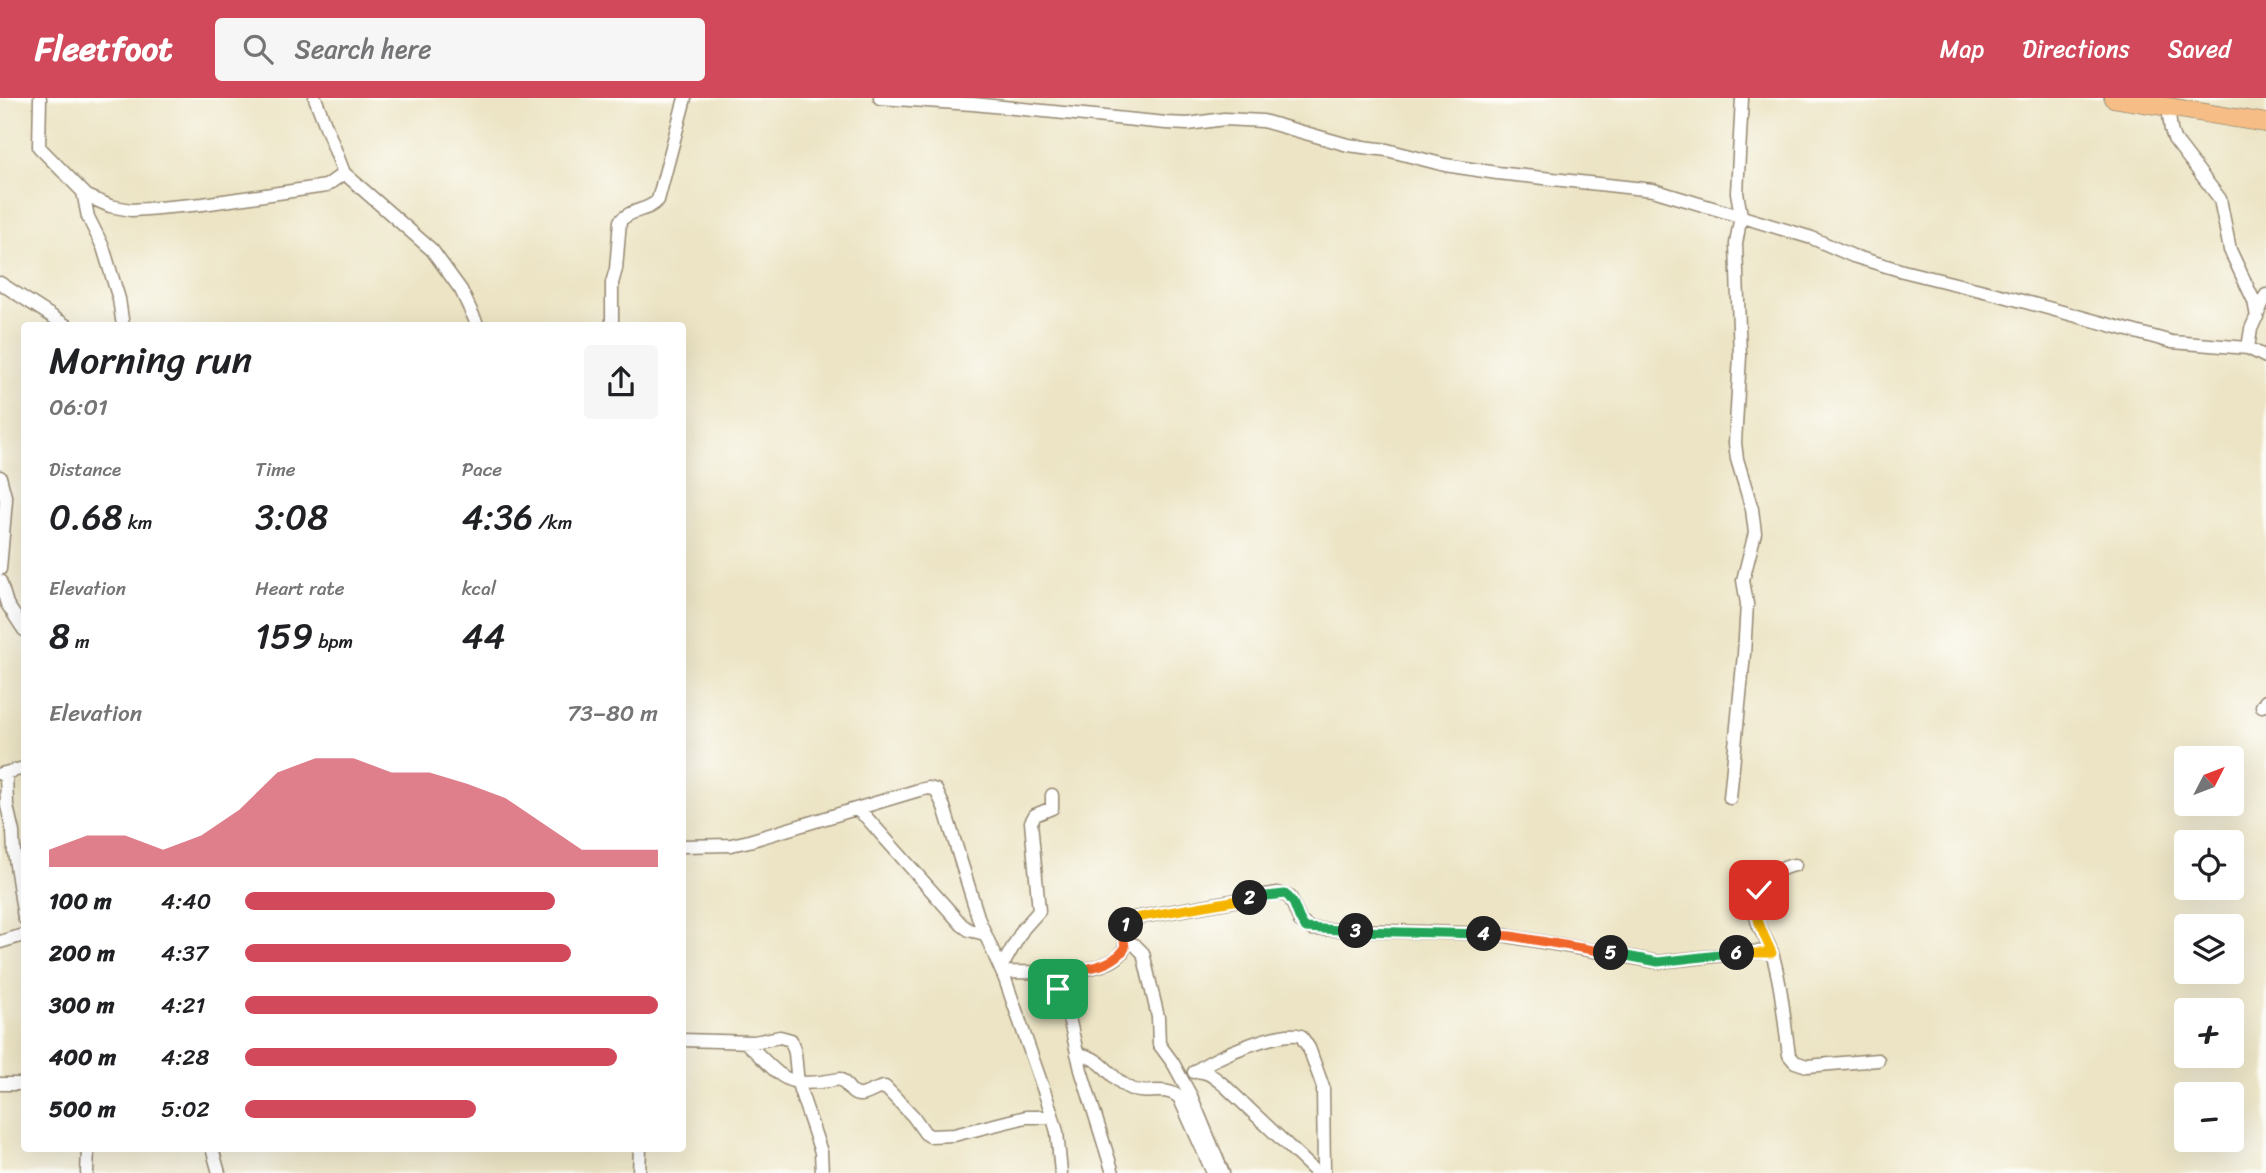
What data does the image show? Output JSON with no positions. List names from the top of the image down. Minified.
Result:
{"north":"top right","page":{"header":"Fleetfoot","search":"Search here","nav":["Map","Directions","Saved"],"heading":["Morning run","06:01"],"stats":[["Distance","0.68 km"],["Time","3:08"],["Pace","4:36 /km"],["Elevation","8 m"],["Heart rate","159 bpm"],["kcal","44"]],"chart":["Elevation","73–80 m"],"map_buttons":["+","−"],"list":[{"name":"100 m","note":"4:40"},{"name":"200 m","note":"4:37"},{"name":"300 m","note":"4:21"},{"name":"400 m","note":"4:28"},{"name":"500 m","note":"5:02"}],"pins":["2","1","3","4","5","6"]}}
